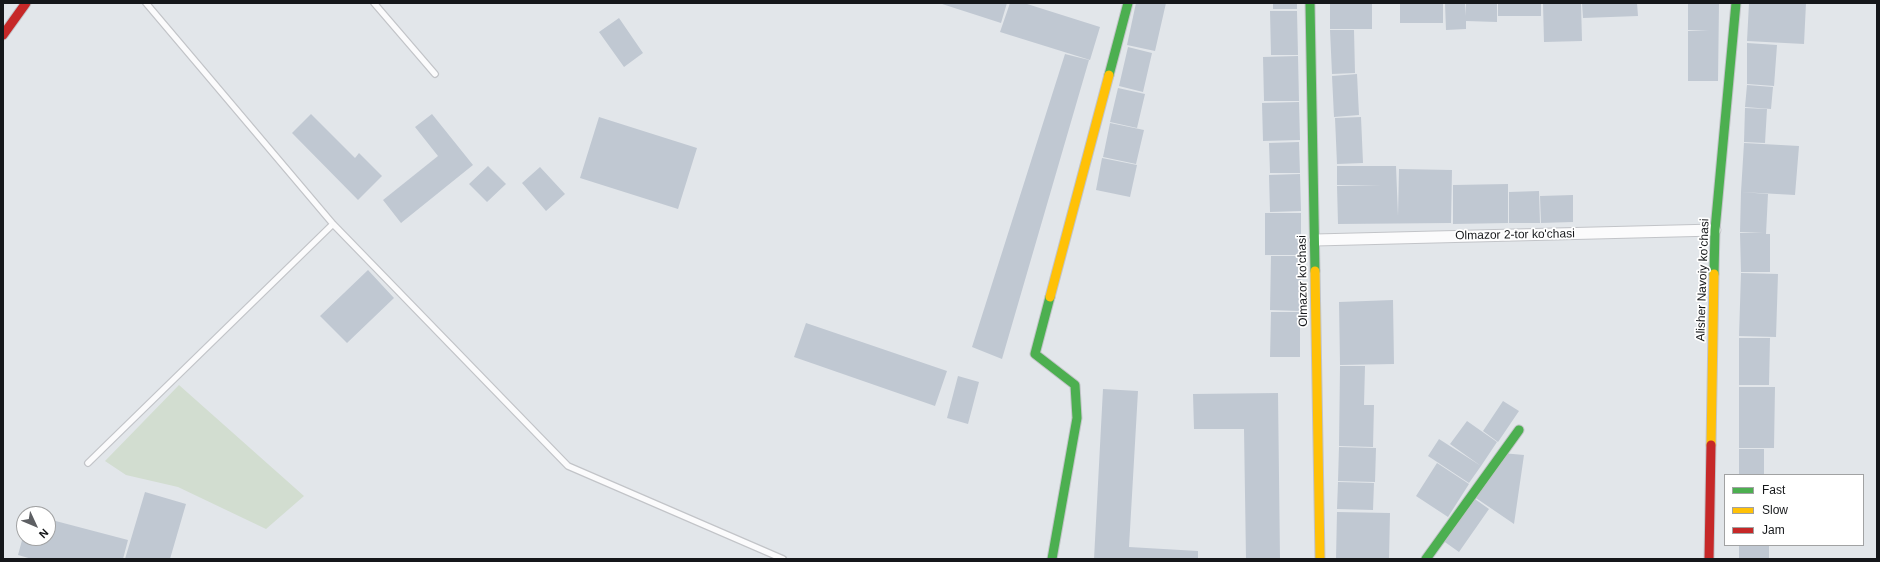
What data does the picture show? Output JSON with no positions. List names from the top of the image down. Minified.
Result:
{"streets":{"street":["Olmazor 2-tor ko'chasi","Alisher Navoiy ko'chasi","Olmazor ko'chasi"]},"crossings":[["Olmazor 2-tor ko'chasi","Alisher Navoiy ko'chasi"],["Olmazor 2-tor ko'chasi","Olmazor ko'chasi"]],"legend":["Fast","Slow","Jam"],"north":"bottom right"}
